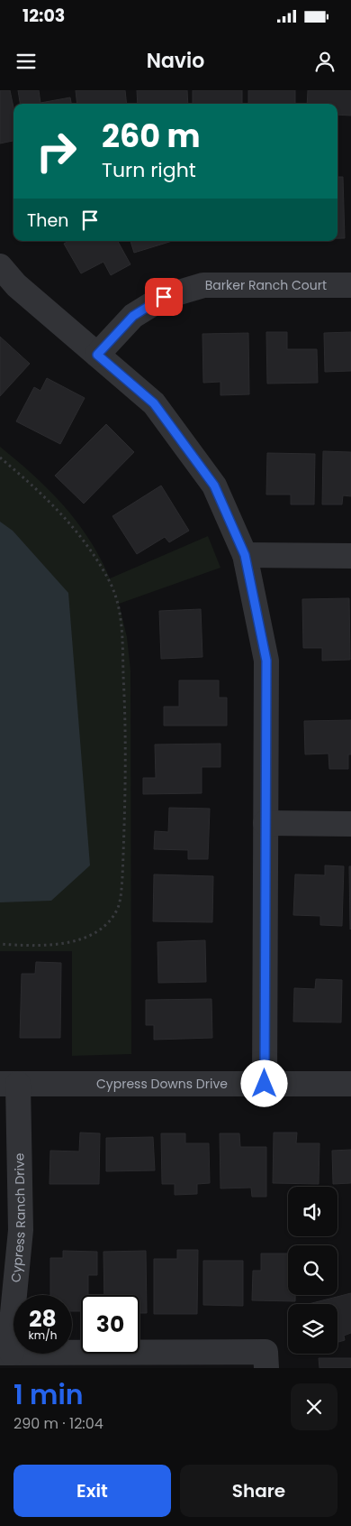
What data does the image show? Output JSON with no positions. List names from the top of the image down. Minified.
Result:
{"streets":{"street":["Barker Ranch Court","Cypress Downs Drive","Cypress Ranch Drive"]},"crossings":[["Cypress Downs Drive","Cypress Ranch Drive"]],"page":{"status":"12:03","header":"Navio","turn":["260 m","Turn right"],"then":"Then","speed":"28 km/h","limit":"30","heading":["1 min","290 m · 12:04"],"buttons":["Exit","Share"]}}
